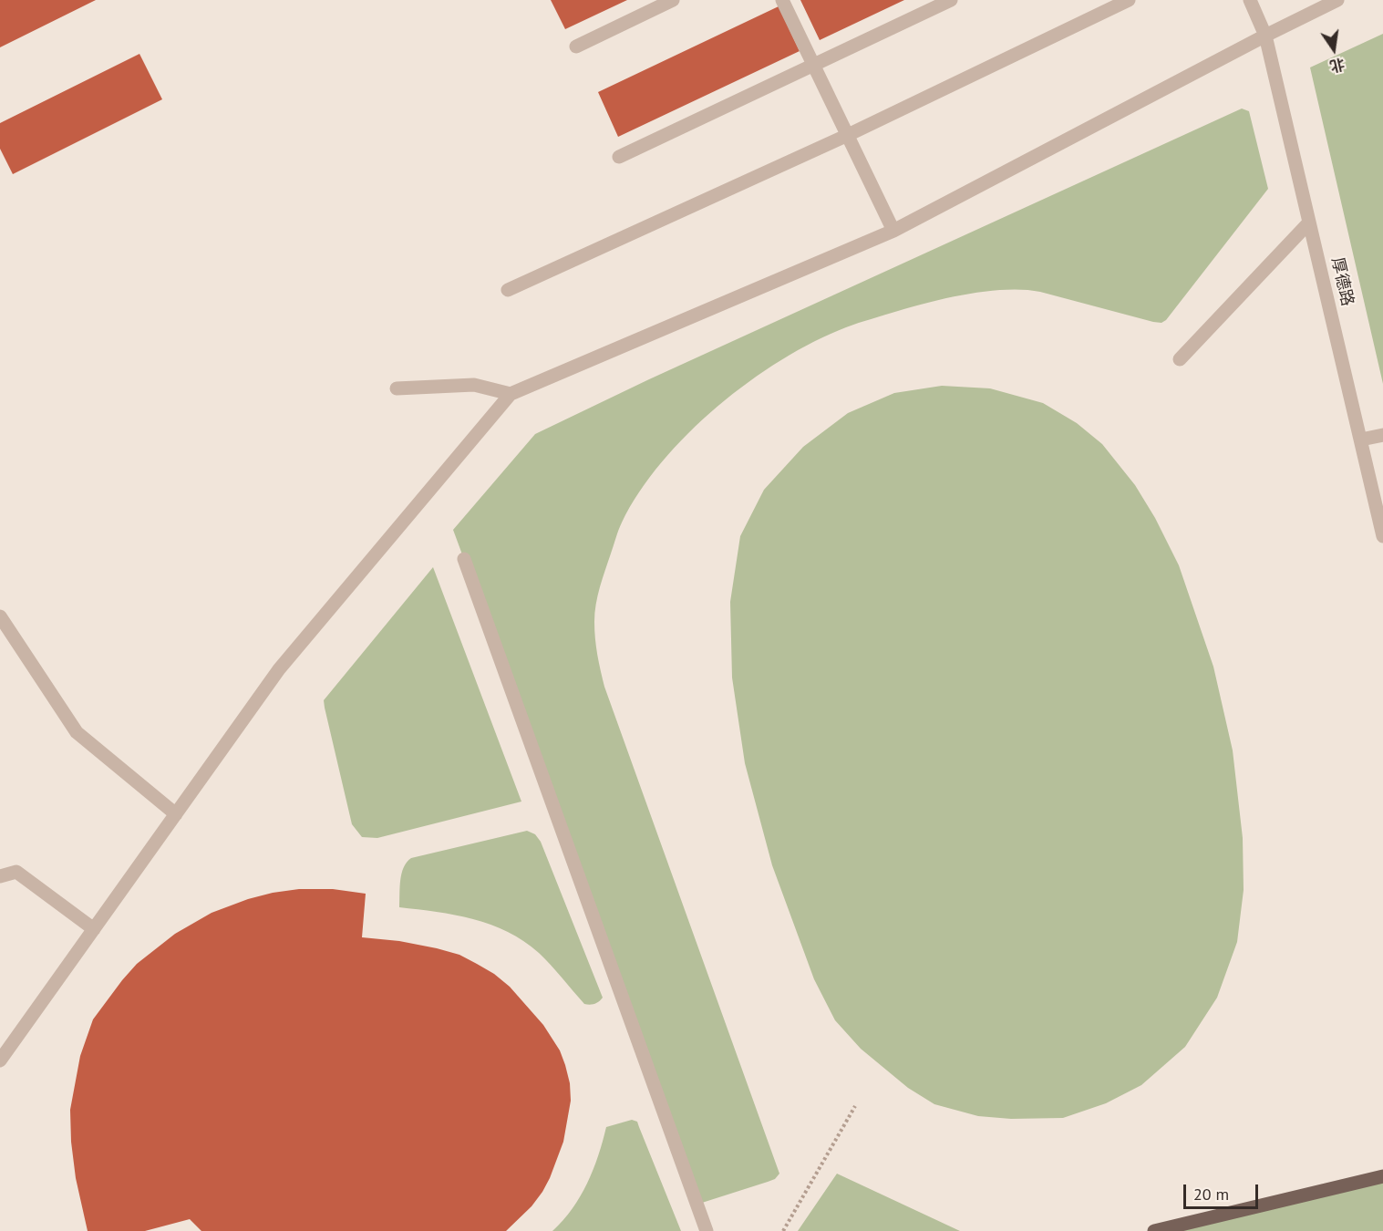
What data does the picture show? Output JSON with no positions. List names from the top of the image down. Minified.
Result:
{"streets":{"street":["厚德路"]},"scale_bar":"20 m","north":"bottom"}
